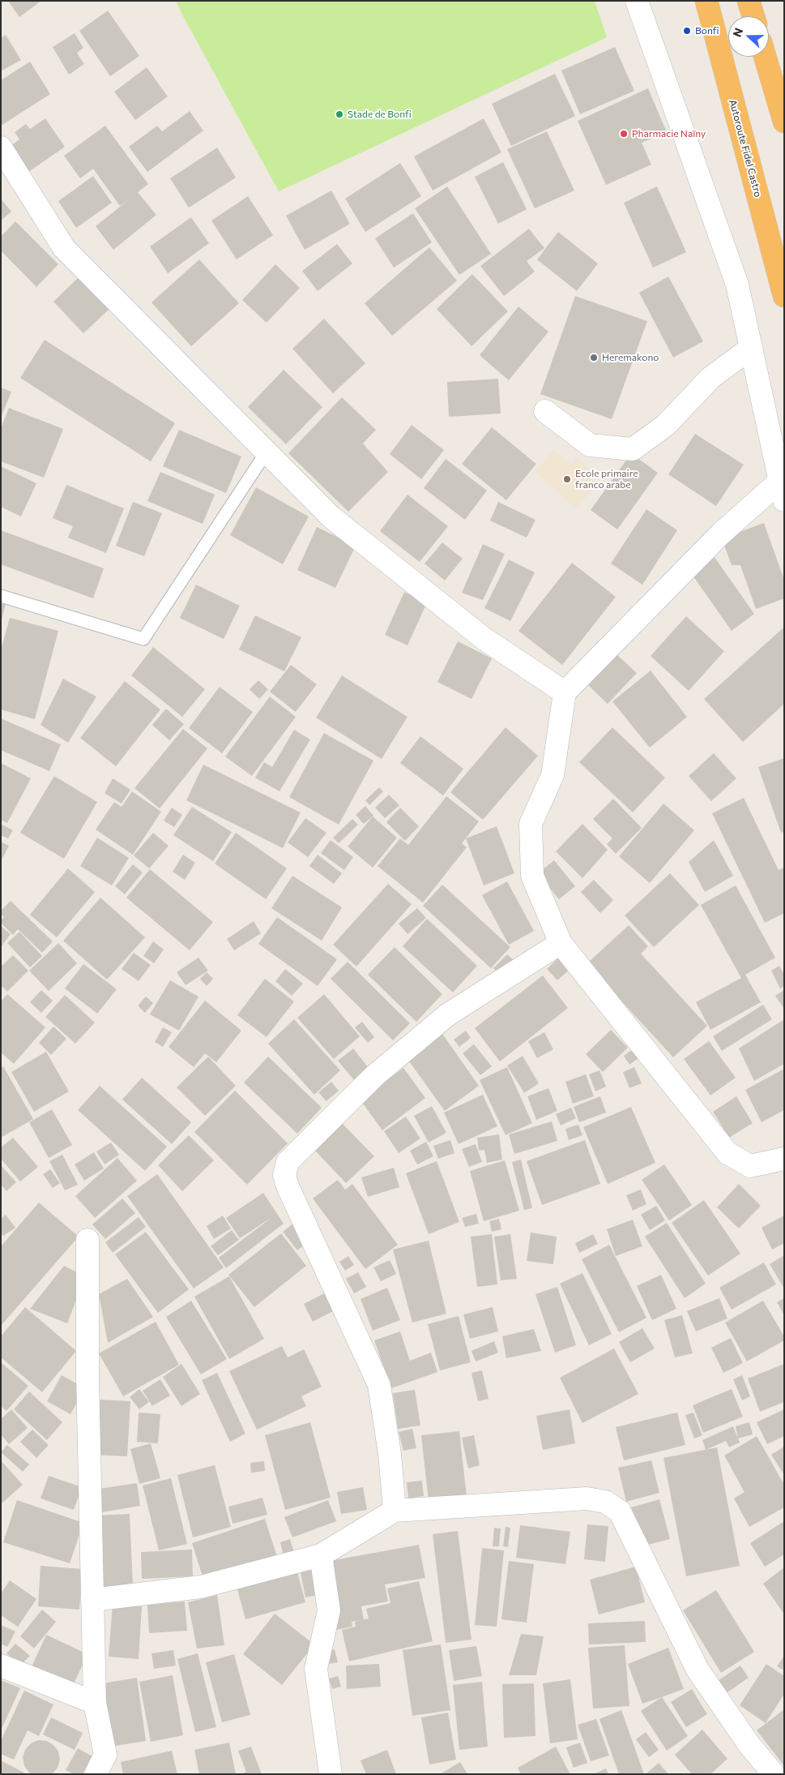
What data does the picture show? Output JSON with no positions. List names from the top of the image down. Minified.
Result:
{"streets":{"highway":["Autoroute Fidel Castro"]},"places":["Bonfi","Stade de Bonfi","Pharmacie Naïny","Heremakono","Ecole primaire franco arabe"],"north":"left"}
